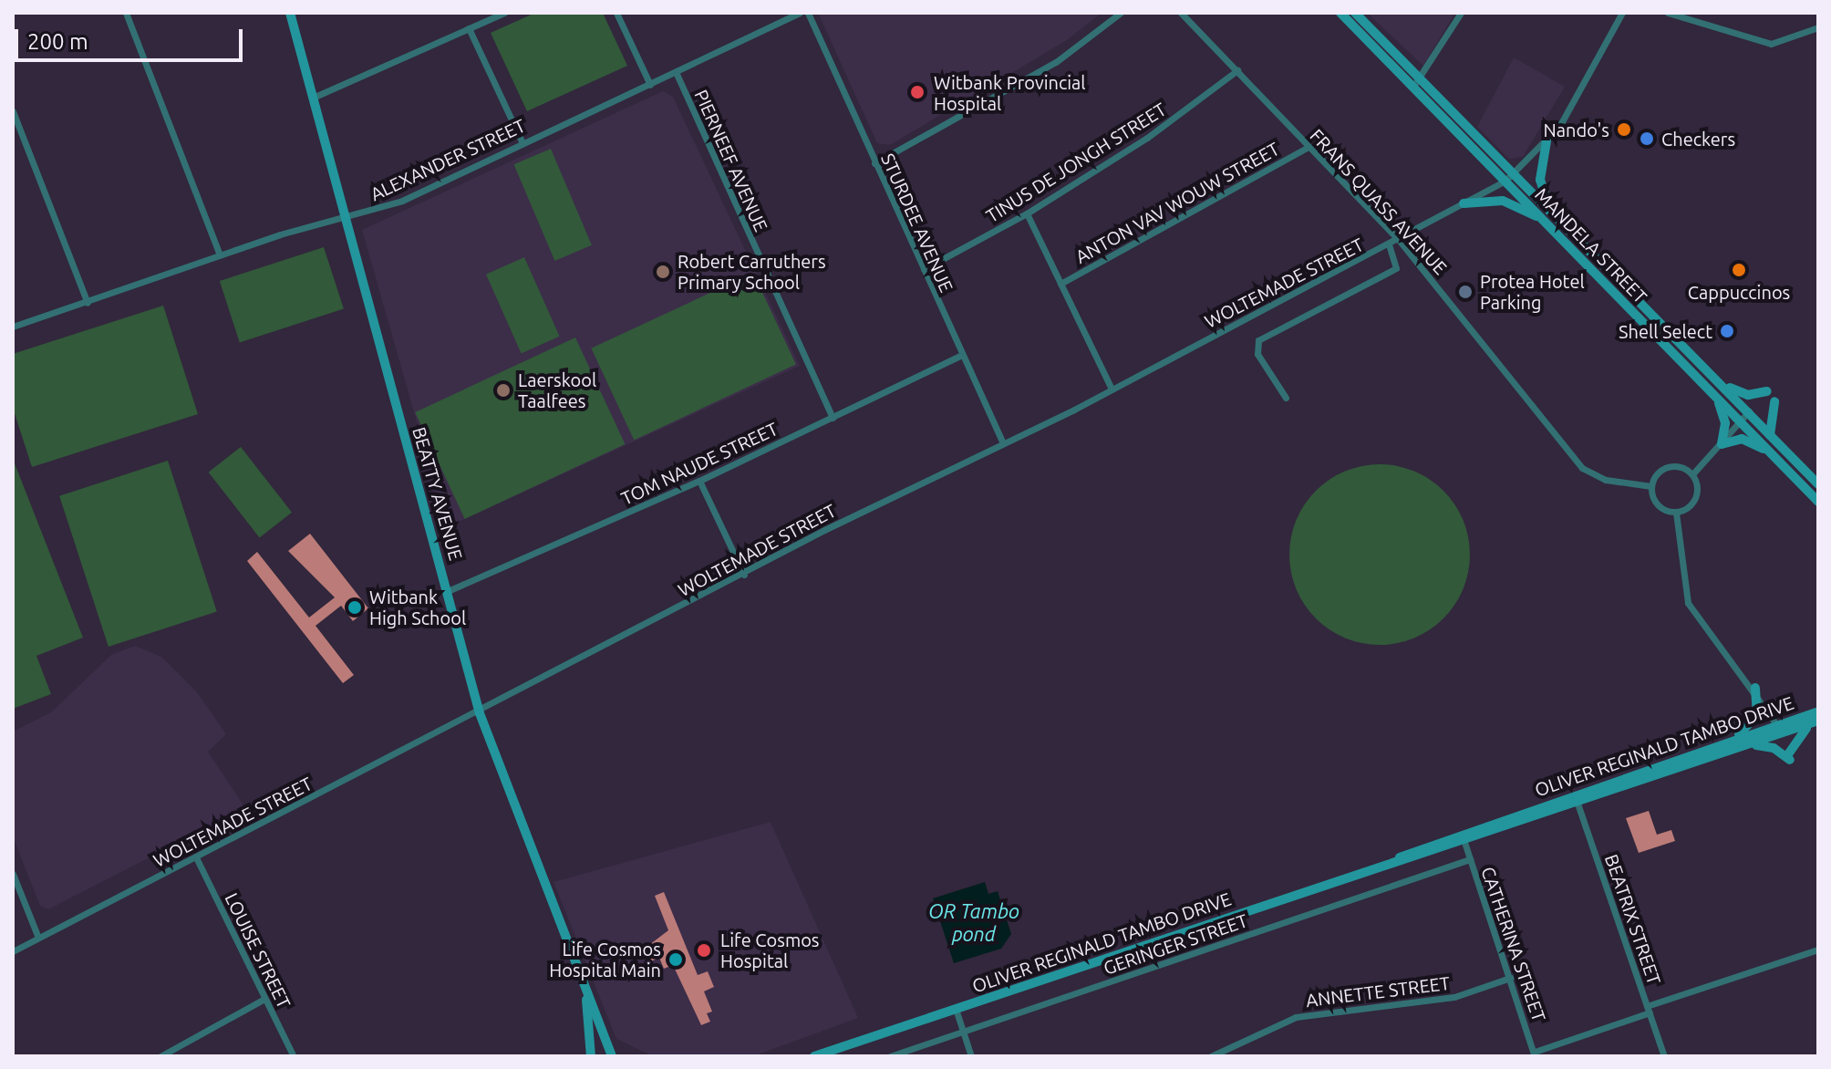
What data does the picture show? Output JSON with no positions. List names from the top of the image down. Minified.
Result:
{"streets":{"main road":["MANDELA STREET","BEATTY AVENUE","OLIVER REGINALD TAMBO DRIVE"],"street":["ALEXANDER STREET","PIERNEEF AVENUE","TINUS DE JONGH STREET","FRANS QUASS AVENUE","ANTON VAV WOUW STREET","STURDEE AVENUE","WOLTEMADE STREET","TOM NAUDE STREET","BEATRIX STREET","GERINGER STREET","CATHERINA STREET","LOUISE STREET","ANNETTE STREET"]},"crossings":[["ALEXANDER STREET","PIERNEEF AVENUE"],["ALEXANDER STREET","BEATTY AVENUE"],["PIERNEEF AVENUE","TOM NAUDE STREET"],["TINUS DE JONGH STREET","FRANS QUASS AVENUE"],["TINUS DE JONGH STREET","STURDEE AVENUE"],["FRANS QUASS AVENUE","ANTON VAV WOUW STREET"],["FRANS QUASS AVENUE","WOLTEMADE STREET"],["STURDEE AVENUE","WOLTEMADE STREET"],["STURDEE AVENUE","TOM NAUDE STREET"],["MANDELA STREET","WOLTEMADE STREET"],["WOLTEMADE STREET","BEATTY AVENUE"],["WOLTEMADE STREET","LOUISE STREET"],["TOM NAUDE STREET","BEATTY AVENUE"],["OLIVER REGINALD TAMBO DRIVE","BEATRIX STREET"],["OLIVER REGINALD TAMBO DRIVE","CATHERINA STREET"],["GERINGER STREET","CATHERINA STREET"],["CATHERINA STREET","ANNETTE STREET"]],"water":["OR Tambo pond"],"places":["Witbank Provincial Hospital","Nando's","Checkers","Cappuccinos","Robert Carruthers Primary School","Protea Hotel Parking","Shell Select","Laerskool Taalfees","Witbank High School","Life Cosmos Hospital","Life Cosmos Hospital Main"],"scale_bar":"200 m"}
